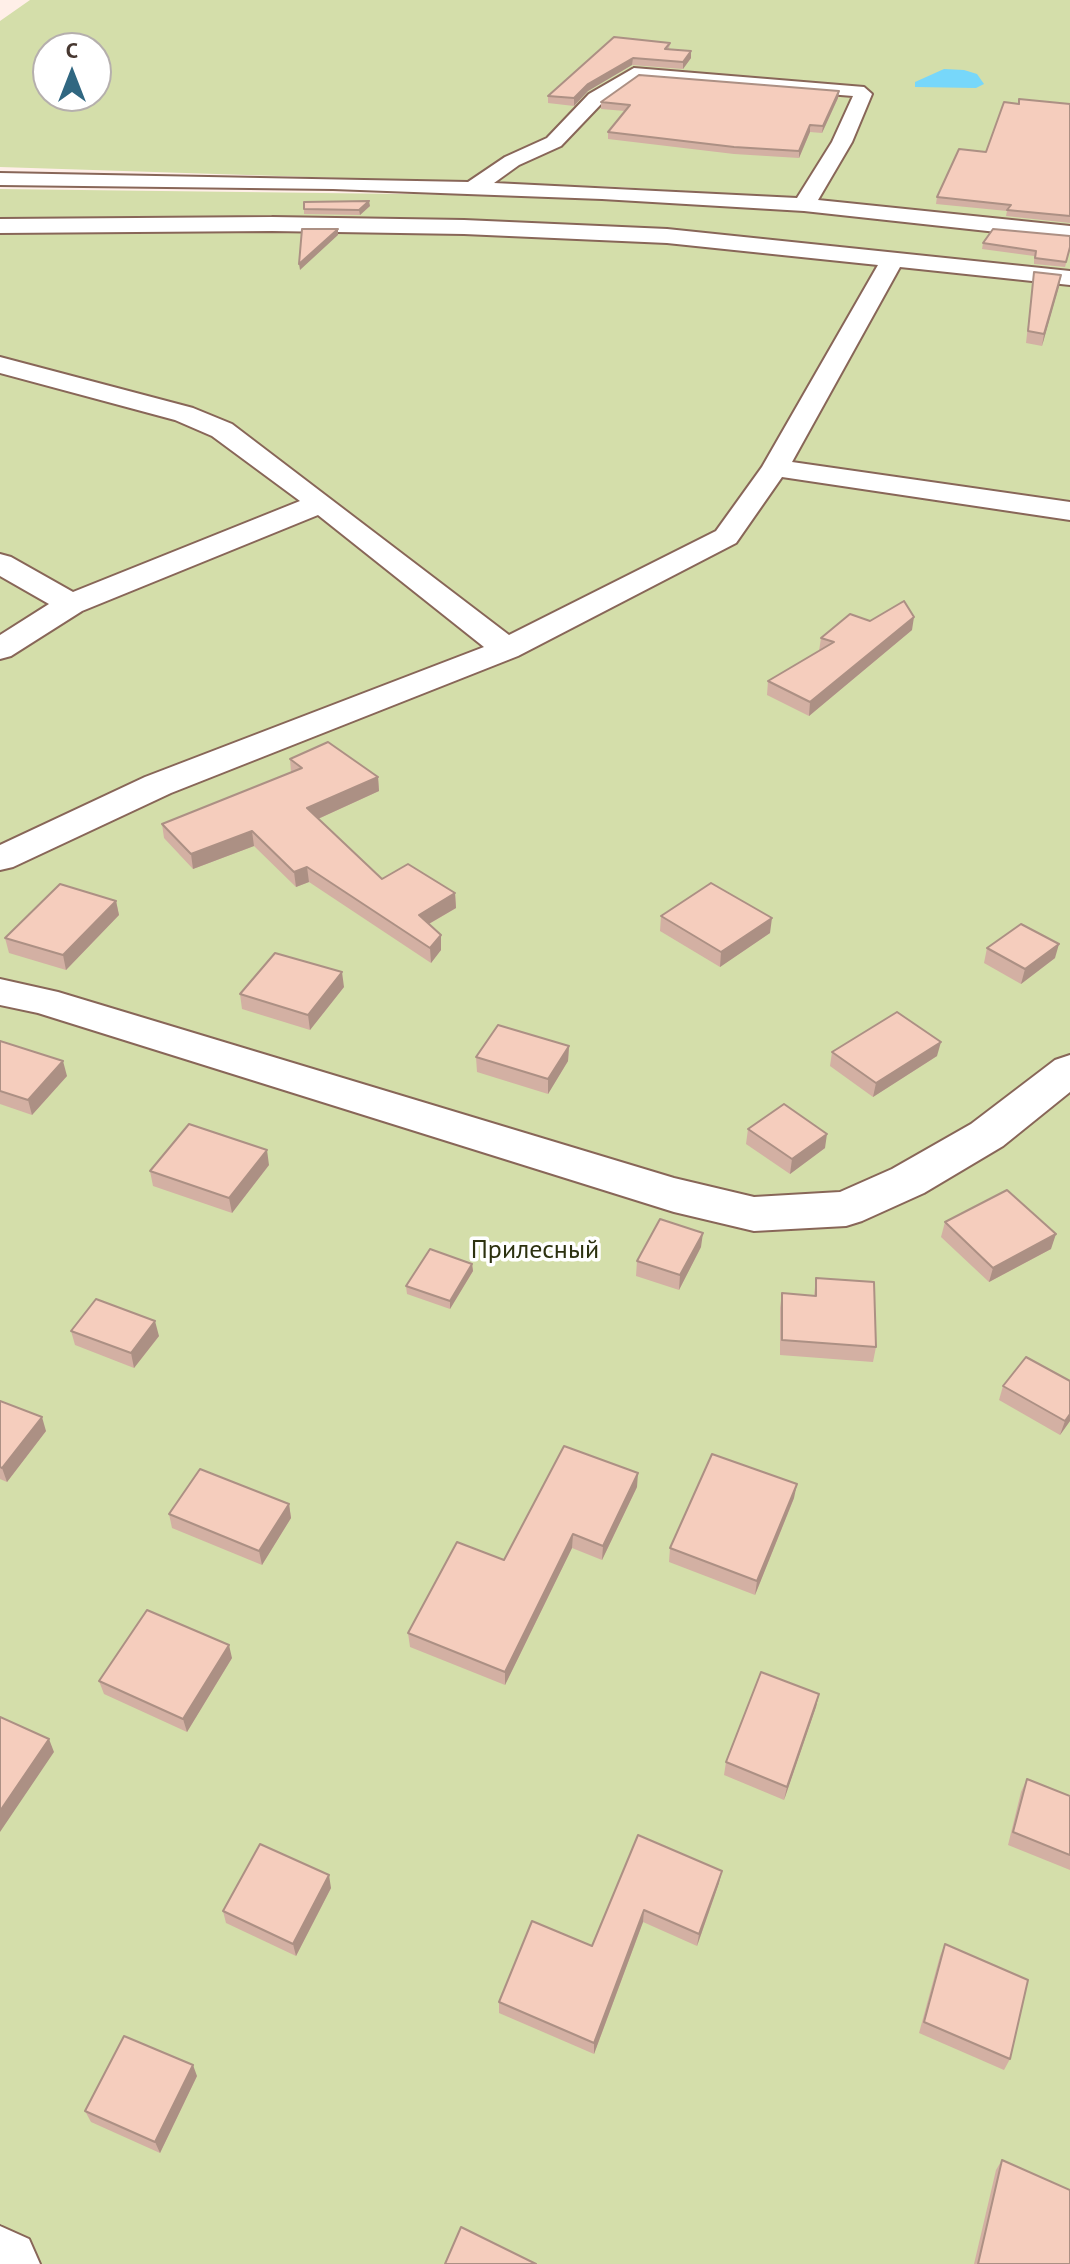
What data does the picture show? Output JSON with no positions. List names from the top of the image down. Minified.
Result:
{"parks":["Прилесный"],"north":"top"}
